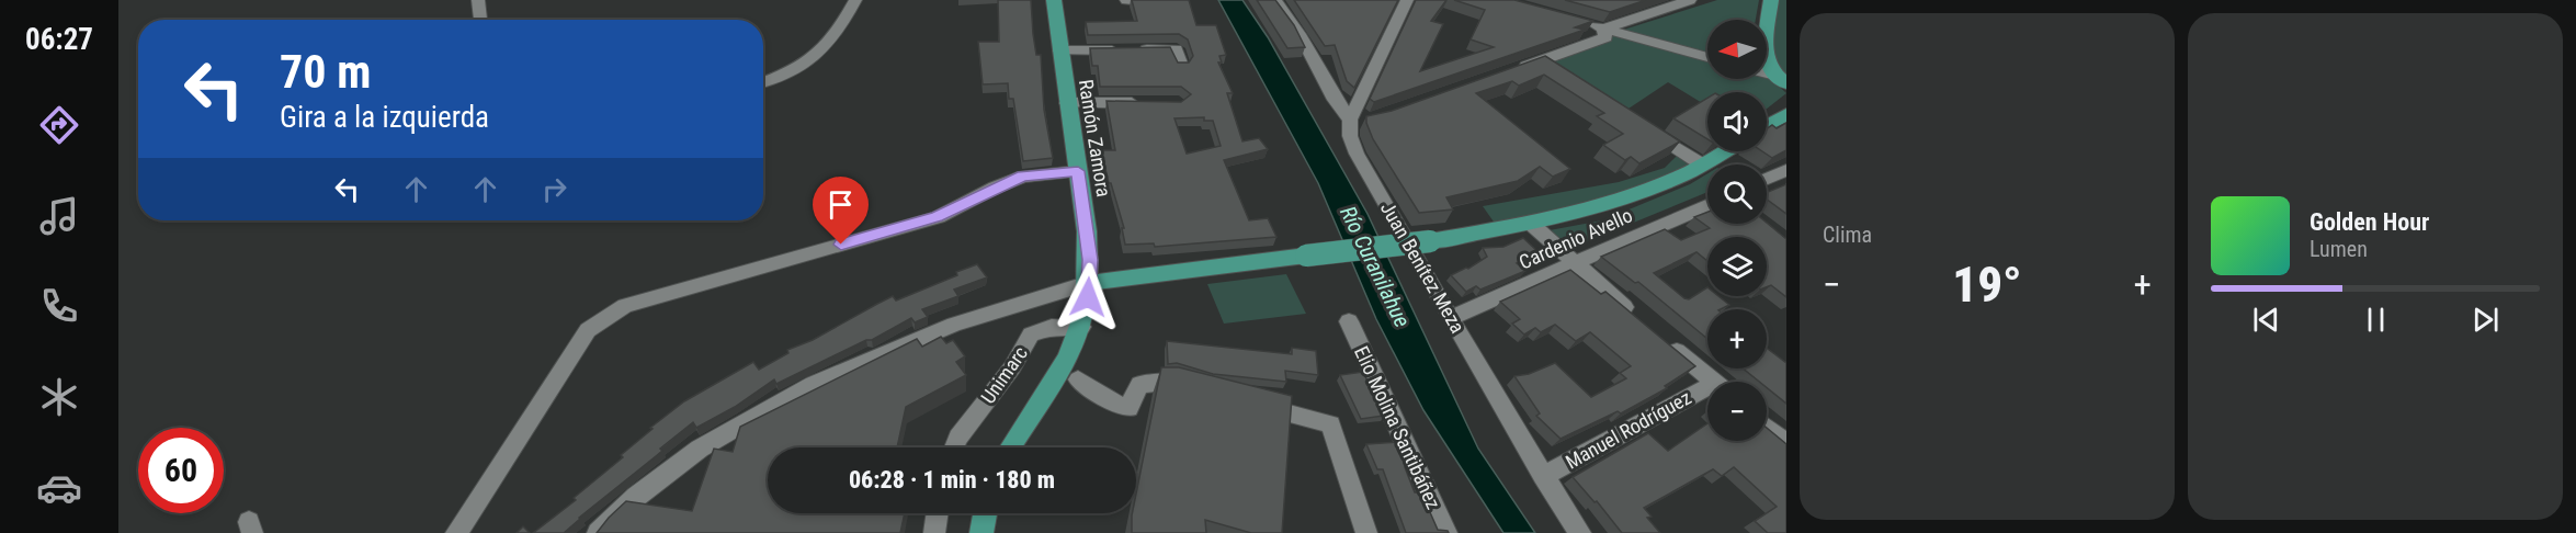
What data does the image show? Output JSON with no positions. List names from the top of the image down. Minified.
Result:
{"streets":{"main road":["Ramón Zamora"],"street":["Cardenio Avello","Juan Benítez Meza","Unimarc","Elio Molina Santibáñez","Manuel Rodríguez"]},"crossings":[["Ramón Zamora","Unimarc"],["Cardenio Avello","Juan Benítez Meza"],["Juan Benítez Meza","Manuel Rodríguez"]],"water":["Río Curanilahue"],"north":"left","page":{"tabs":"06:27","tile":"Clima","map_buttons":["+","−"],"turn":["70 m","Gira a la izquierda"],"song":["Golden Hour","Lumen"],"heat":["−","19°","+"],"limit":"60","trip":"06:28 · 1 min · 180 m"}}
